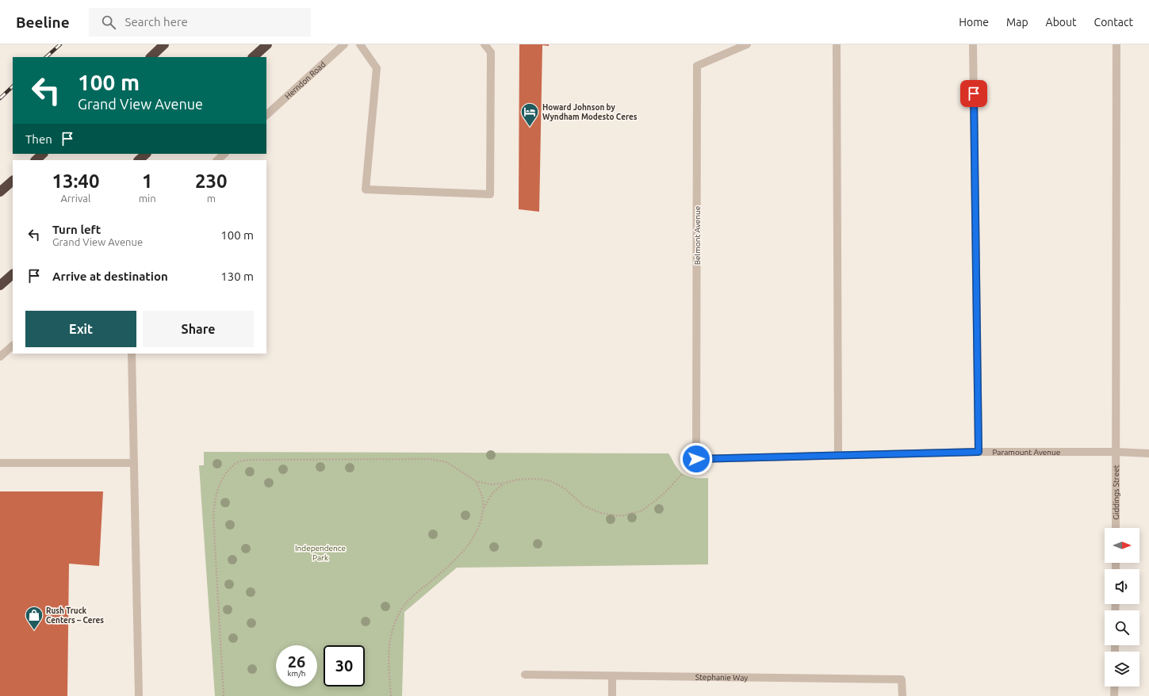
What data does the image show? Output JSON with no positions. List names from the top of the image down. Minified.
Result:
{"streets":{"street":["Herndon Road","Belmont Avenue","Paramount Avenue","Giddings Street","Stephanie Way"]},"crossings":[["Belmont Avenue","Paramount Avenue"],["Paramount Avenue","Giddings Street"]],"parks":["Independence Park"],"places":{"hotel":["Howard Johnson by Wyndham Modesto Ceres"],"shop":["Rush Truck Centers – Ceres"]},"north":"right","page":{"header":"Beeline","search":"Search here","nav":["Home","Map","About","Contact"],"turn":["100 m","Grand View Avenue"],"then":"Then","eta":["13:40","Arrival","1","min","230","m"],"list":[{"name":"Turn left","note":"Grand View Avenue","value":"100 m"},{"name":"Arrive at destination","value":"130 m"}],"buttons":["Exit","Share"],"speed":"26 km/h","limit":"30"}}
